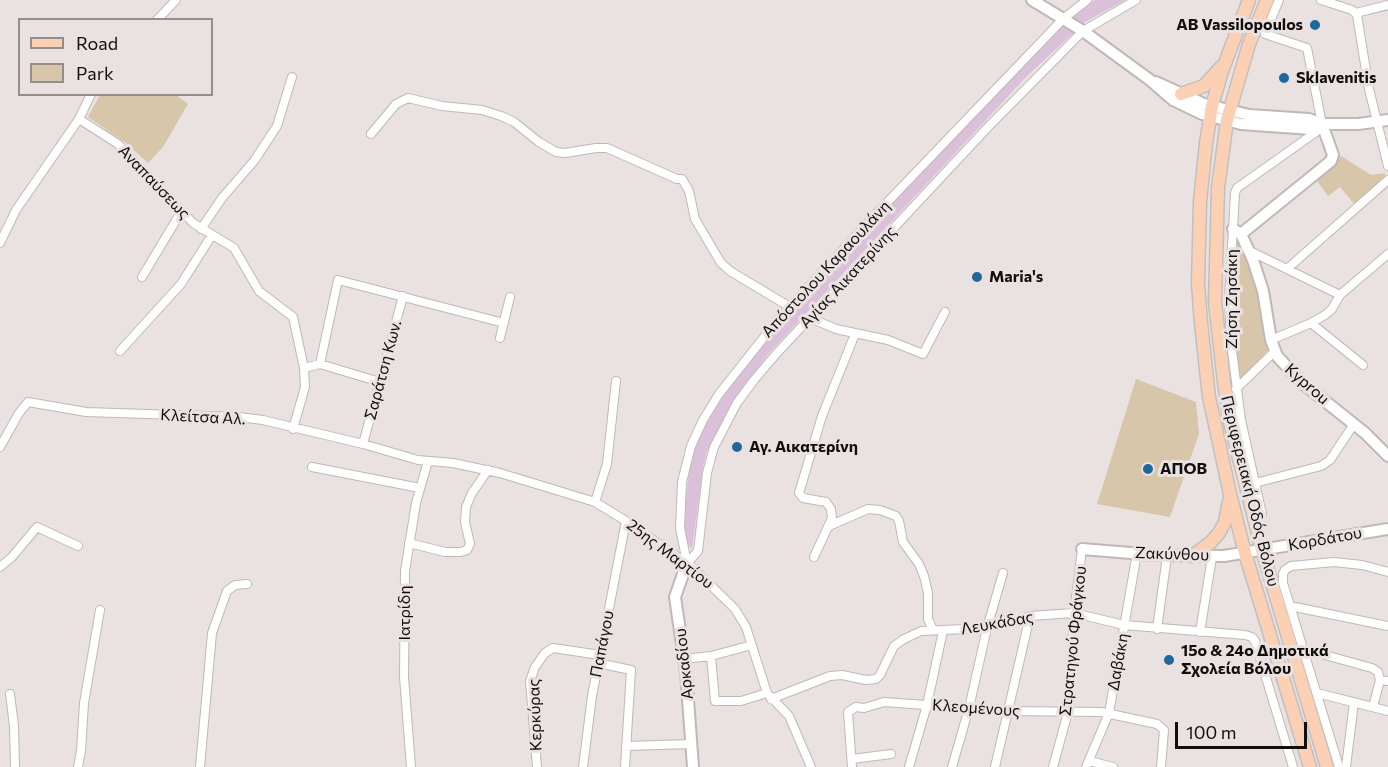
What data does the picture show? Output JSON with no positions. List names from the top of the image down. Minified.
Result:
{"streets":{"main road":["Περιφερειακή Οδός Βόλου"],"street":["Αναπαύσεως","Απόστολου Καραουλάνη","Αγίας Αικατερίνης","Ζήση Ζησάκη","Σαράτση Κων.","Kyprou","Κλείτσα Αλ.","Κορδάτου","25ης Μαρτίου","Ζακύνθου","Ιατρίδη","Λευκάδας","Στρατηγού Φράγκου","Παπάγου","Δαβάκη","Αρκαδίου","Κλεομένους","Κερκύρας"]},"crossings":[["Αναπαύσεως","Κλείτσα Αλ."],["Απόστολου Καραουλάνη","Αγίας Αικατερίνης"],["Απόστολου Καραουλάνη","25ης Μαρτίου"],["Απόστολου Καραουλάνη","Αρκαδίου"],["Αγίας Αικατερίνης","25ης Μαρτίου"],["Αγίας Αικατερίνης","Αρκαδίου"],["Ζήση Ζησάκη","Kyprou"],["Σαράτση Κων.","Κλείτσα Αλ."],["Κλείτσα Αλ.","25ης Μαρτίου"],["Κλείτσα Αλ.","Ιατρίδη"],["Περιφερειακή Οδός Βόλου","Κορδάτου"],["Περιφερειακή Οδός Βόλου","Ζακύνθου"],["Κορδάτου","Ζακύνθου"],["25ης Μαρτίου","Ιατρίδη"],["25ης Μαρτίου","Λευκάδας"],["25ης Μαρτίου","Παπάγου"],["25ης Μαρτίου","Αρκαδίου"],["Ζακύνθου","Στρατηγού Φράγκου"],["Ζακύνθου","Δαβάκη"],["Λευκάδας","Στρατηγού Φράγκου"],["Λευκάδας","Δαβάκη"],["Στρατηγού Φράγκου","Κλεομένους"],["Παπάγου","Κερκύρας"],["Δαβάκη","Κλεομένους"]],"places":["AB Vassilopoulos","Sklavenitis","Maria's","Αγ. Αικατερίνη","ΑΠΟΒ","15ο & 24ο Δημοτικά Σχολεία Βόλου"],"legend":["Road","Park"],"scale_bar":"100 m"}
